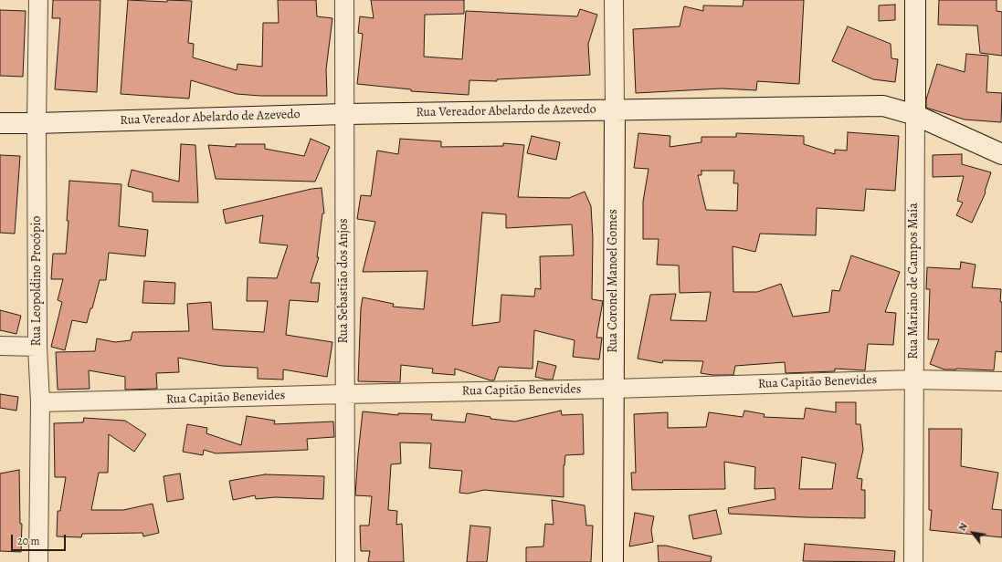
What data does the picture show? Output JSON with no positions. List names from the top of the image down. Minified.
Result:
{"streets":{"street":["Rua Vereador Abelardo de Azevedo","Rua Leopoldino Procópio","Rua Sebastião dos Anjos","Rua Coronel Manoel Gomes","Rua Mariano de Campos Maia","Rua Capitão Benevides"]},"crossings":[["Rua Vereador Abelardo de Azevedo","Rua Leopoldino Procópio"],["Rua Vereador Abelardo de Azevedo","Rua Sebastião dos Anjos"],["Rua Vereador Abelardo de Azevedo","Rua Coronel Manoel Gomes"],["Rua Vereador Abelardo de Azevedo","Rua Mariano de Campos Maia"],["Rua Leopoldino Procópio","Rua Capitão Benevides"],["Rua Sebastião dos Anjos","Rua Capitão Benevides"],["Rua Coronel Manoel Gomes","Rua Capitão Benevides"],["Rua Mariano de Campos Maia","Rua Capitão Benevides"]],"scale_bar":"20 m","north":"top left"}
